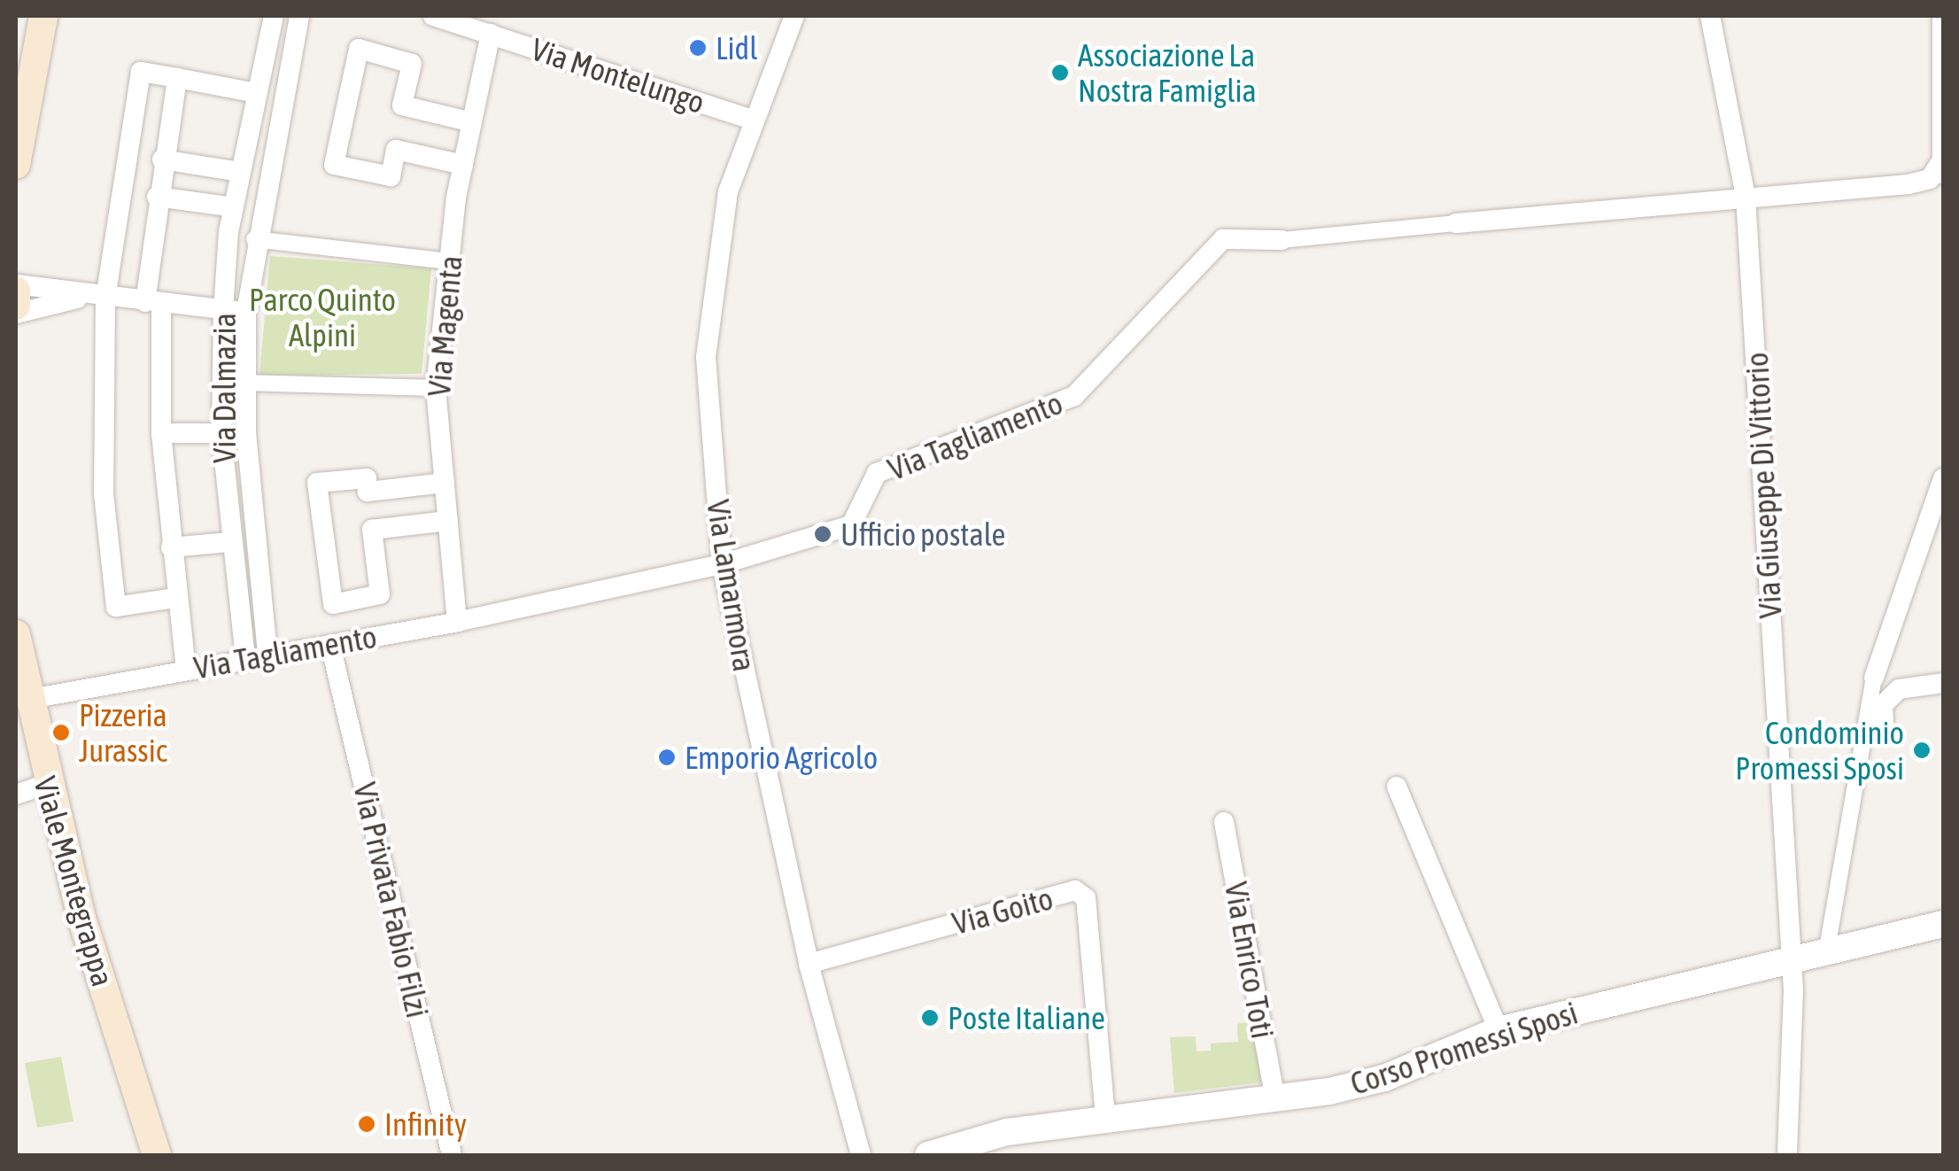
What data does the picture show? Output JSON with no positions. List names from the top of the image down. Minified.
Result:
{"streets":{"main road":["Viale Montegrappa"],"street":["Via Montelungo","Via Magenta","Via Dalmazia","Via Tagliamento","Via Giuseppe Di Vittorio","Via Lamarmora","Via Privata Fabio Filzi","Via Goito","Via Enrico Toti","Corso Promessi Sposi"]},"crossings":[["Via Montelungo","Via Magenta"],["Via Montelungo","Via Lamarmora"],["Via Magenta","Via Tagliamento"],["Via Dalmazia","Via Tagliamento"],["Via Tagliamento","Via Giuseppe Di Vittorio"],["Via Tagliamento","Via Lamarmora"],["Via Tagliamento","Viale Montegrappa"],["Via Tagliamento","Via Privata Fabio Filzi"],["Via Giuseppe Di Vittorio","Corso Promessi Sposi"],["Via Lamarmora","Via Goito"],["Via Goito","Corso Promessi Sposi"],["Via Enrico Toti","Corso Promessi Sposi"]],"parks":["Parco Quinto Alpini"],"places":["Lidl","Associazione La Nostra Famiglia","Ufficio postale","Pizzeria Jurassic","Condominio Promessi Sposi","Emporio Agricolo","Poste Italiane","Infinity"]}
